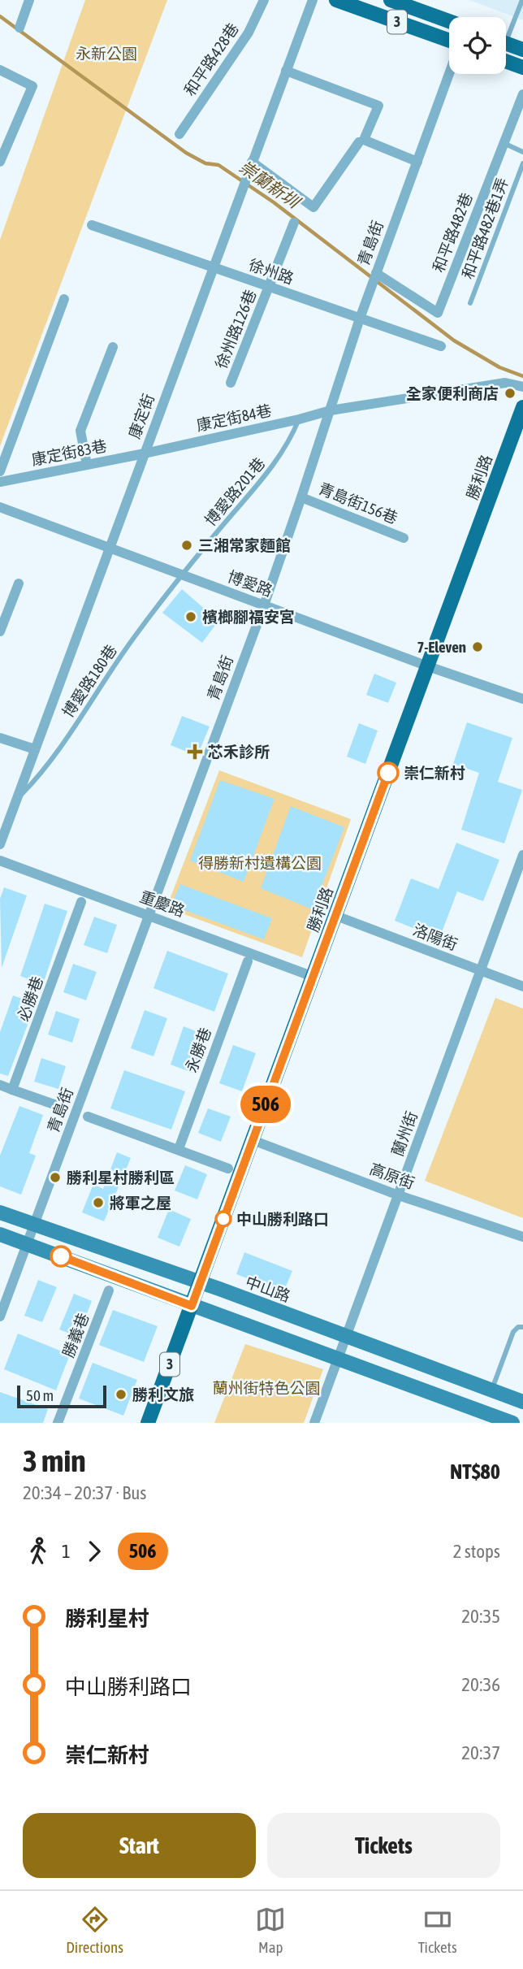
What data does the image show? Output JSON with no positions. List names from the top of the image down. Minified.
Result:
{"streets":{"main road":["3","勝利路"],"street":["和平路428巷","和平路482巷","青島街","徐州路","徐州路126巷","康定街","康定街84巷","康定街83巷","青島街156巷","博愛路","重慶路","洛陽街","必勝巷","永勝巷","蘭州街","高原街","中山路","勝義巷"],"lane":["和平路482巷1弄","博愛路201巷","博愛路180巷"]},"crossings":[["和平路482巷","青島街"],["青島街","徐州路"],["青島街","康定街84巷"],["青島街","青島街156巷"],["青島街","博愛路"],["青島街","重慶路"],["青島街","中山路"],["徐州路","徐州路126巷"],["徐州路","康定街"],["康定街","康定街84巷"],["康定街","康定街83巷"],["康定街","博愛路"],["康定街","博愛路180巷"],["康定街84巷","康定街83巷"],["康定街84巷","博愛路201巷"],["勝利路","博愛路"],["勝利路","重慶路"],["勝利路","洛陽街"],["勝利路","高原街"],["勝利路","中山路"],["博愛路201巷","博愛路"],["博愛路201巷","博愛路180巷"],["博愛路","博愛路180巷"],["洛陽街","蘭州街"],["蘭州街","高原街"],["蘭州街","中山路"]],"water":["崇蘭新圳"],"parks":["永新公園","得勝新村遺構公園","蘭州街特色公園"],"places":{"other":["全家便利商店","三湘常家麵館","檳榔腳福安宮","7-Eleven","崇仁新村","勝利星村勝利區","將軍之屋","中山勝利路口","勝利文旅"],"health":["芯禾診所"]},"lines":["bus line 506"],"scale_bar":"50 m","page":{"on_map":"506","scale":"50 m","heading":["3 min","20:34 – 20:37 · Bus","NT$80"],"legs":["1","506","2 stops"],"list":[{"name":"勝利星村","value":"20:35"},{"name":"中山勝利路口","value":"20:36"},{"name":"崇仁新村","value":"20:37"}],"buttons":["Start","Tickets"],"tabs":["Directions","Map","Tickets"]}}
